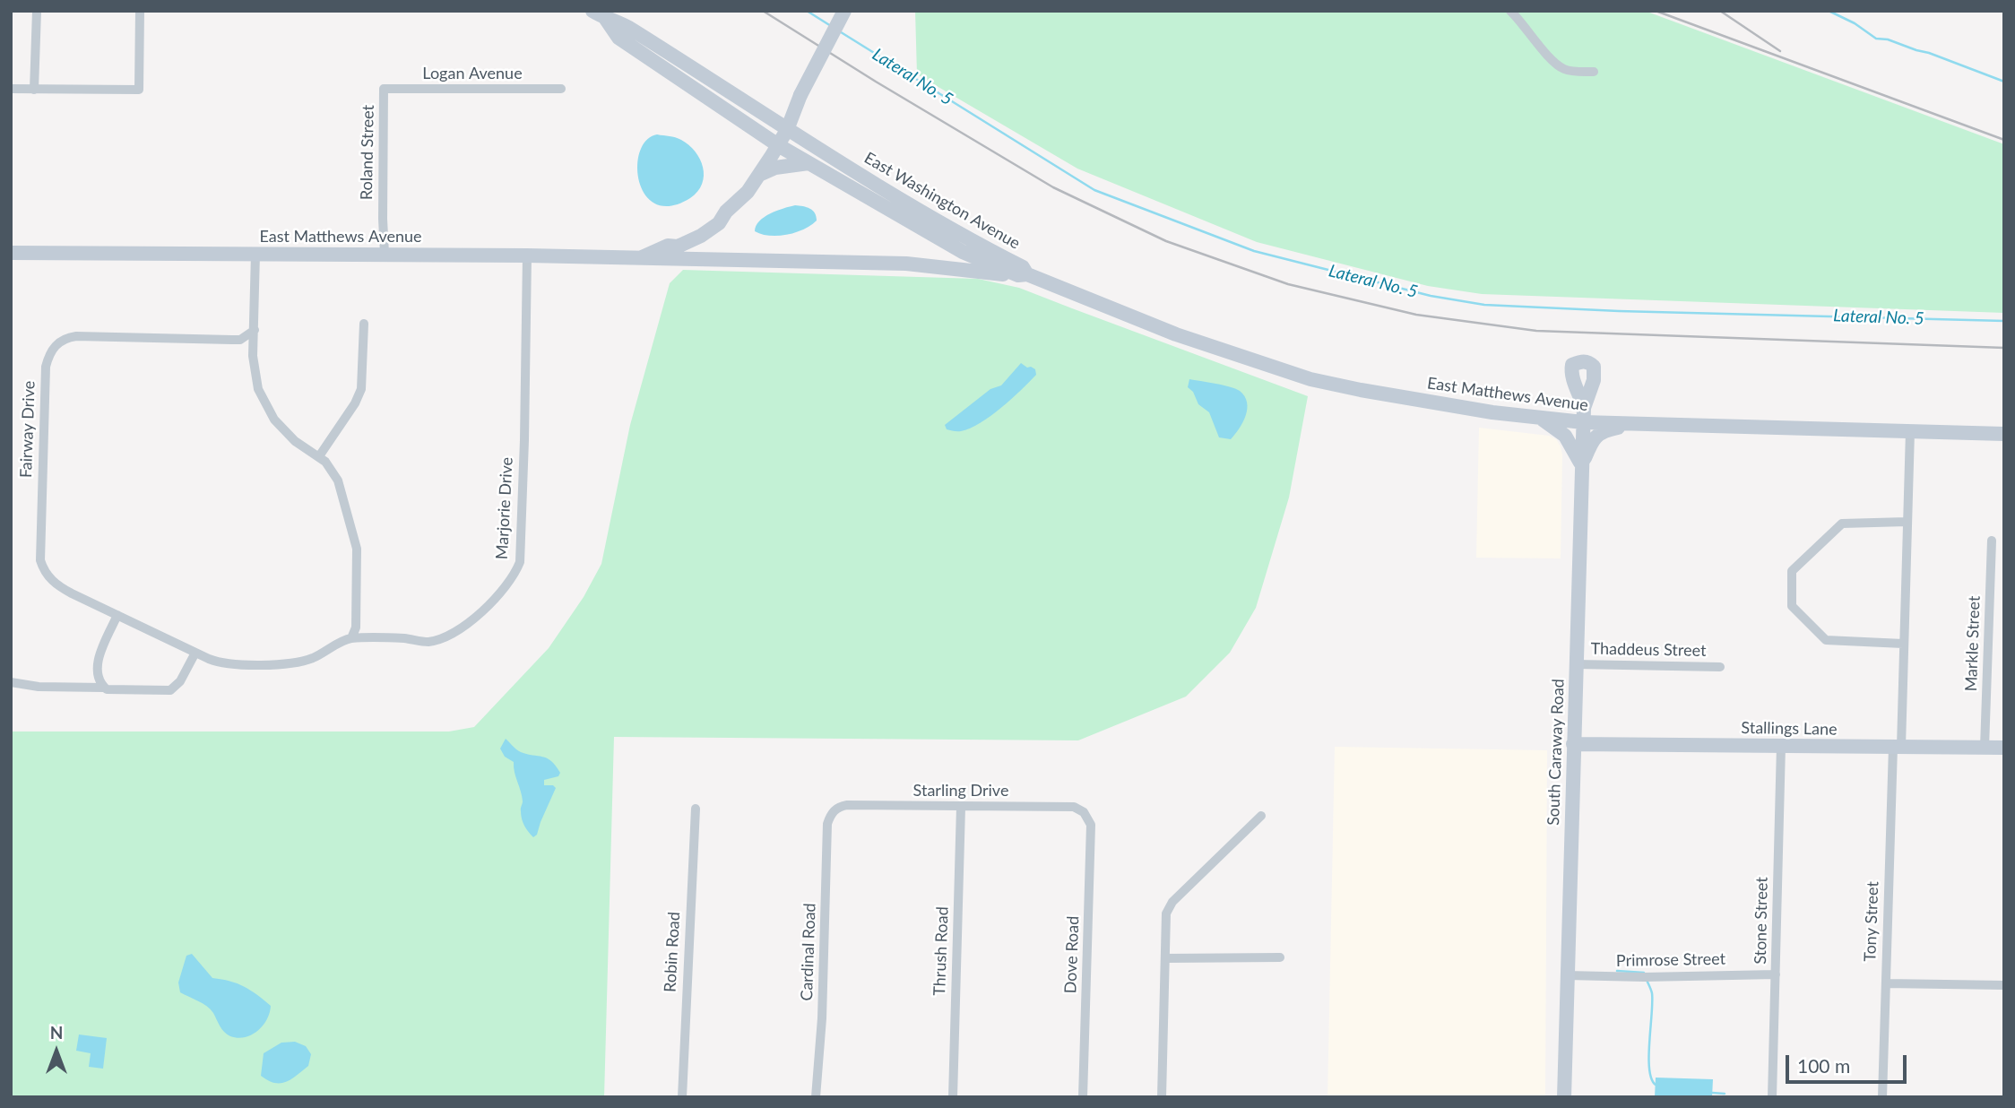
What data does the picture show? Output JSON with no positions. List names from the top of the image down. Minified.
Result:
{"streets":{"street":["Logan Avenue","Roland Street","East Washington Avenue","East Matthews Avenue","Fairway Drive","Marjorie Drive","Markle Street","Thaddeus Street","Stallings Lane","South Caraway Road","Starling Drive","Stone Street","Tony Street","Thrush Road","Robin Road","Cardinal Road","Dove Road","Primrose Street"]},"crossings":[["Logan Avenue","Roland Street"],["Roland Street","East Matthews Avenue"],["East Washington Avenue","East Matthews Avenue"],["East Matthews Avenue","Marjorie Drive"],["East Matthews Avenue","South Caraway Road"],["East Matthews Avenue","Tony Street"],["Fairway Drive","Marjorie Drive"],["Markle Street","Stallings Lane"],["Thaddeus Street","South Caraway Road"],["Stallings Lane","South Caraway Road"],["Stallings Lane","Stone Street"],["Stallings Lane","Tony Street"],["South Caraway Road","Primrose Street"],["Starling Drive","Thrush Road"],["Starling Drive","Cardinal Road"],["Starling Drive","Dove Road"],["Stone Street","Primrose Street"]],"water":["Lateral No. 5"],"scale_bar":"100 m","north":"top"}
